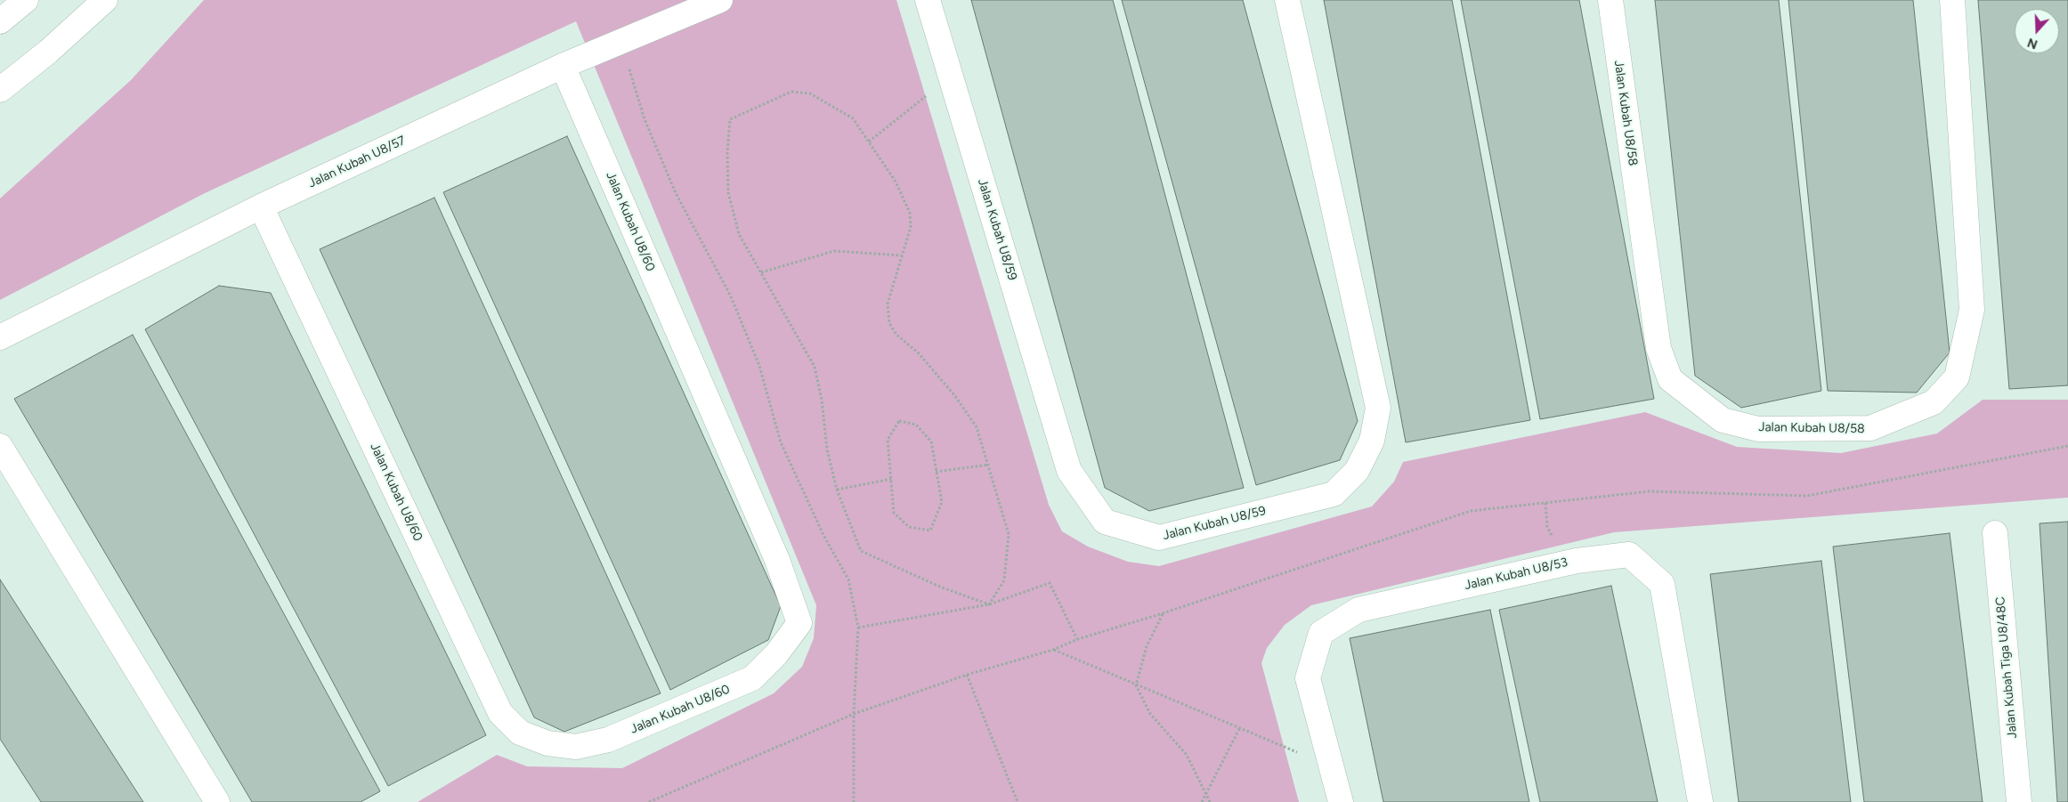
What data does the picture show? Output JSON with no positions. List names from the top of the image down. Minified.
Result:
{"streets":{"street":["Jalan Kubah U8/58","Jalan Kubah U8/57","Jalan Kubah U8/60","Jalan Kubah U8/59","Jalan Kubah U8/53","Jalan Kubah Tiga U8/48C"]},"crossings":[["Jalan Kubah U8/57","Jalan Kubah U8/60"]],"north":"bottom"}
